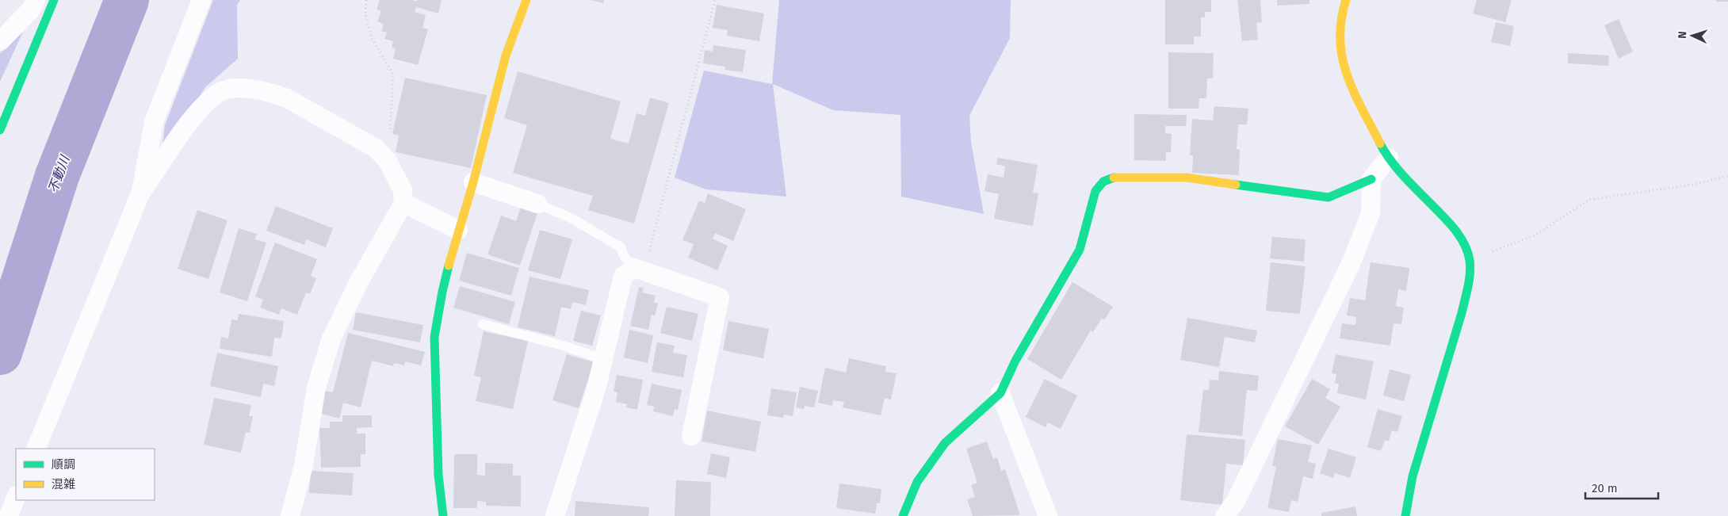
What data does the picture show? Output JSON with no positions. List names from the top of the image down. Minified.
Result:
{"water":["不動川"],"legend":["順調","混雑"],"scale_bar":"20 m","north":"left"}
